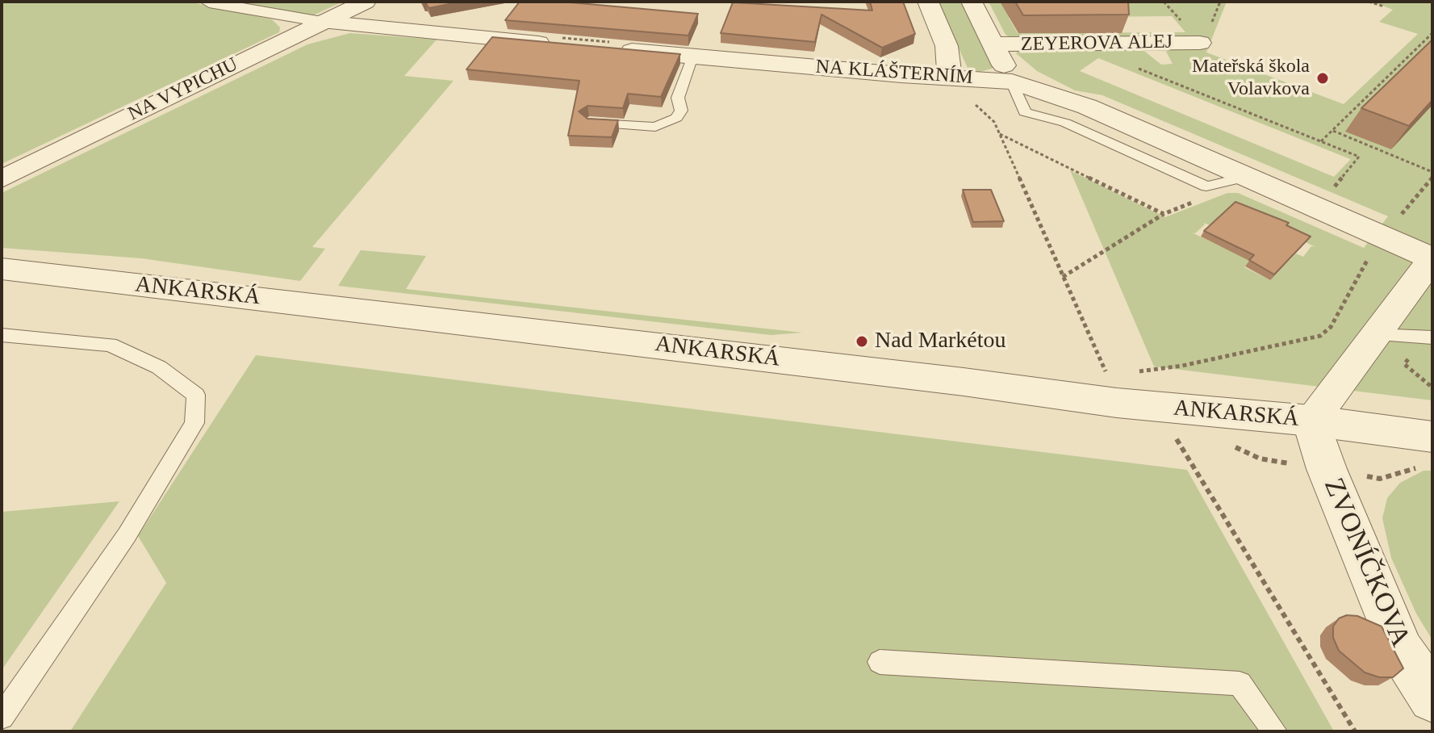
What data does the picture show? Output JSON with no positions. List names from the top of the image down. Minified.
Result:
{"streets":{"street":["ZEYEROVA ALEJ","NA KLÁŠTERNÍM","NA VYPICHU","ANKARSKÁ","ZVONÍČKOVA"]},"crossings":[["ZEYEROVA ALEJ","NA KLÁŠTERNÍM"],["ANKARSKÁ","ZVONÍČKOVA"]],"places":["Mateřská škola Volavkova","Nad Markétou"]}
